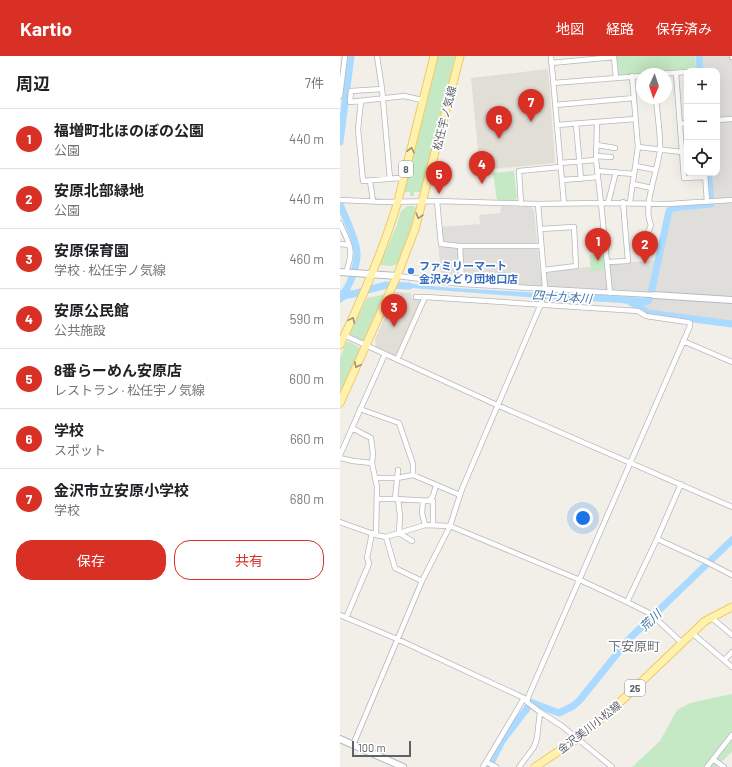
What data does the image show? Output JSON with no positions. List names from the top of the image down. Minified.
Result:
{"streets":{"main road":["松任宇ノ気線","8","25","金沢美川小松線"]},"districts":["下安原町"],"water":["四十九本川","荒川"],"places":["ファミリーマート 金沢みどり団地口店"],"scale_bar":"100 m","north":"bottom","page":{"header":"Kartio","nav":["地図","経路","保存済み"],"heading":["周辺","7件"],"map_buttons":["+","−"],"pins":["7","6","4","5","1","2","3"],"list":[{"mark":"1","name":"福増町北ほのぼの公園","note":"公園","value":"440 m"},{"mark":"2","name":"安原北部緑地","note":"公園","value":"440 m"},{"mark":"3","name":"安原保育園","note":"学校 · 松任宇ノ気線","value":"460 m"},{"mark":"4","name":"安原公民館","note":"公共施設","value":"590 m"},{"mark":"5","name":"8番らーめん安原店","note":"レストラン · 松任宇ノ気線","value":"600 m"},{"mark":"6","name":"学校","note":"スポット","value":"660 m"},{"mark":"7","name":"金沢市立安原小学校","note":"学校","value":"680 m"}],"buttons":["保存","共有"],"scale":"100 m"}}
